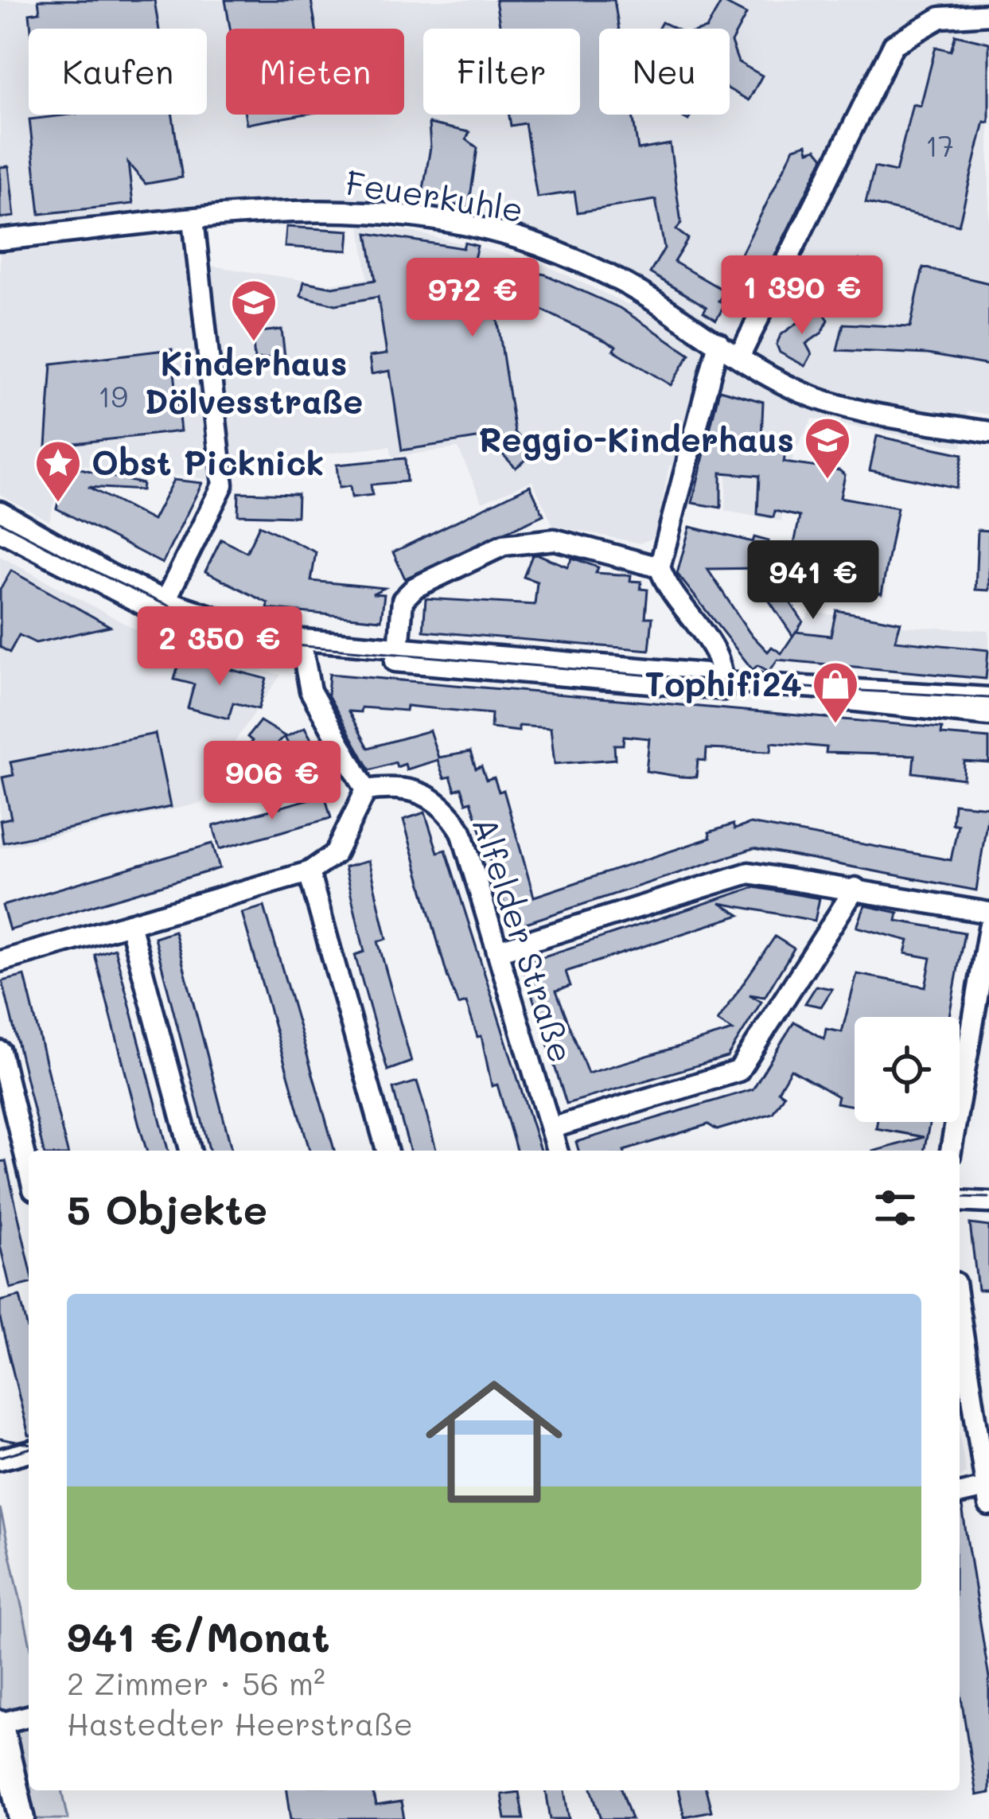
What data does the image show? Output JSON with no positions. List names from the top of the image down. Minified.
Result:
{"streets":{"street":["Feuerkuhle","Alfelder Straße"]},"places":{"school or university":["Kinderhaus Dölvesstraße","Reggio-Kinderhaus"],"place":["Obst Picknick"],"shop":["Tophifi24"]},"house_numbers":["17","19"],"page":{"chip":["Kaufen","Mieten","Filter","Neu"],"price":["1 390 €","972 €","941 €","2 350 €","906 €"],"heading":"5 Objekte","list":[{"name":"941 €/Monat","note":"2 Zimmer · 56 m² · Hastedter Heerstraße"}]}}
